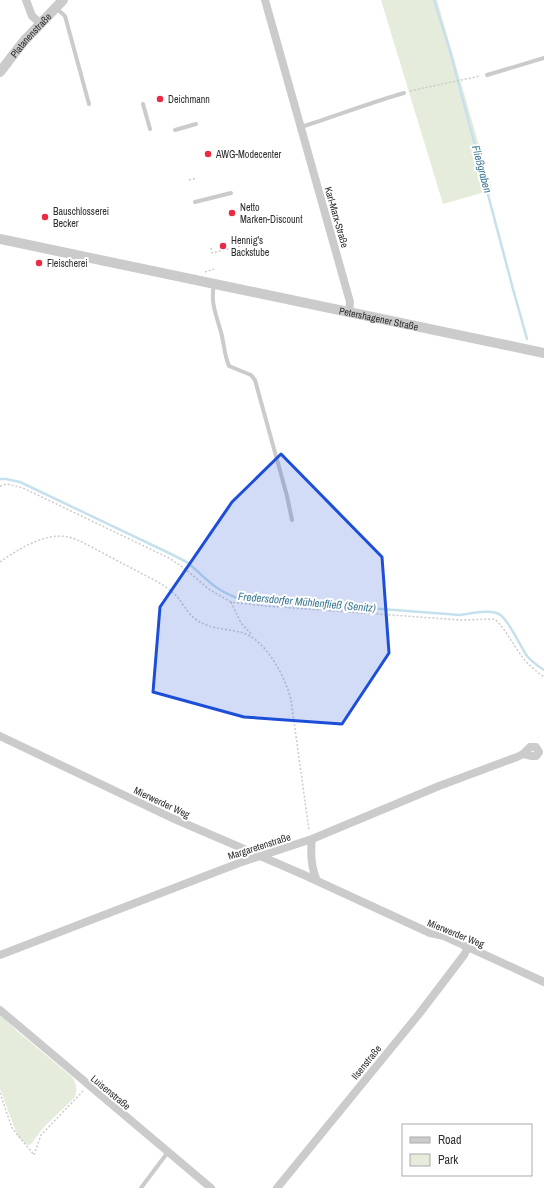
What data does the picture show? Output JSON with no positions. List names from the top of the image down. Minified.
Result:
{"streets":{"street":["Platanenstraße","Karl-Marx-Straße","Petershagener Straße","Mierwerder Weg","Margaretenstraße","Ilsenstraße","Luisenstraße"]},"crossings":[["Karl-Marx-Straße","Petershagener Straße"],["Mierwerder Weg","Margaretenstraße"],["Mierwerder Weg","Ilsenstraße"]],"water":["Fließgraben","Fredersdorfer Mühlenfließ (Senitz)"],"places":["Deichmann","AWG-Modecenter","Netto Marken-Discount","Bauschlosserei Becker","Hennig's Backstube","Fleischerei"],"legend":["Road","Park"]}
